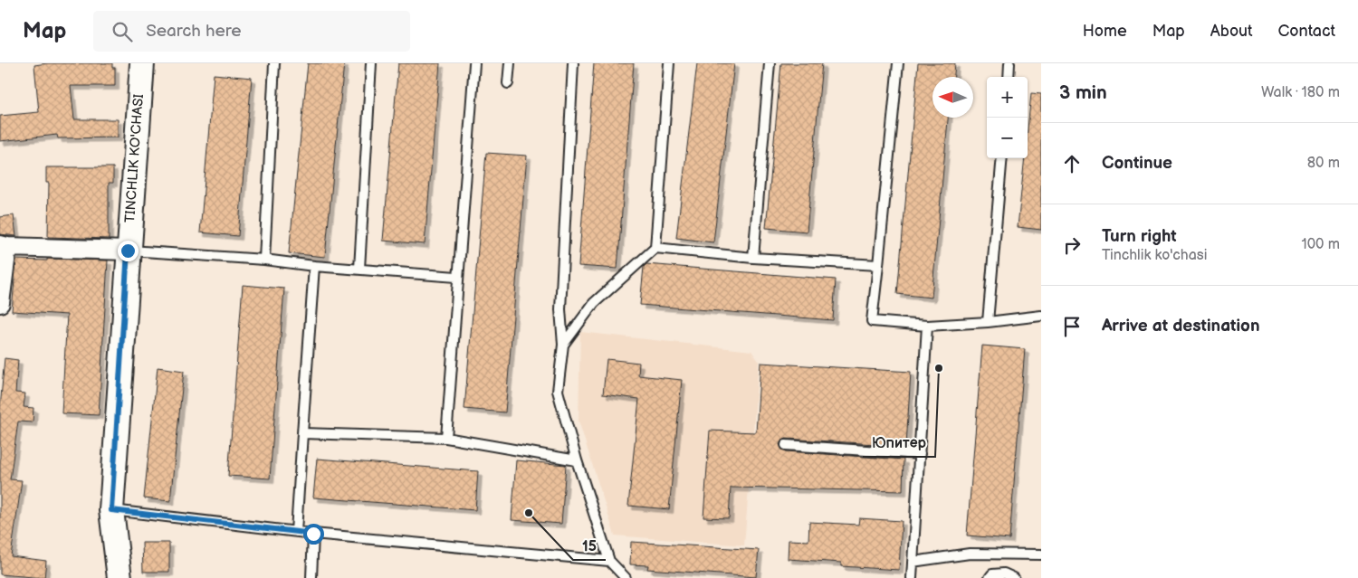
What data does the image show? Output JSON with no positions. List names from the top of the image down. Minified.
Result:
{"streets":{"street":["TINCHLIK KO'CHASI"]},"places":["Юпитер","15"],"north":"left","page":{"header":"Map","search":"Search here","nav":["Home","Map","About","Contact"],"heading":["3 min","Walk · 180 m"],"map_buttons":["+","−"],"list":[["Continue","80 m"],["Turn right","Tinchlik ko'chasi","100 m"],"Arrive at destination"]}}
